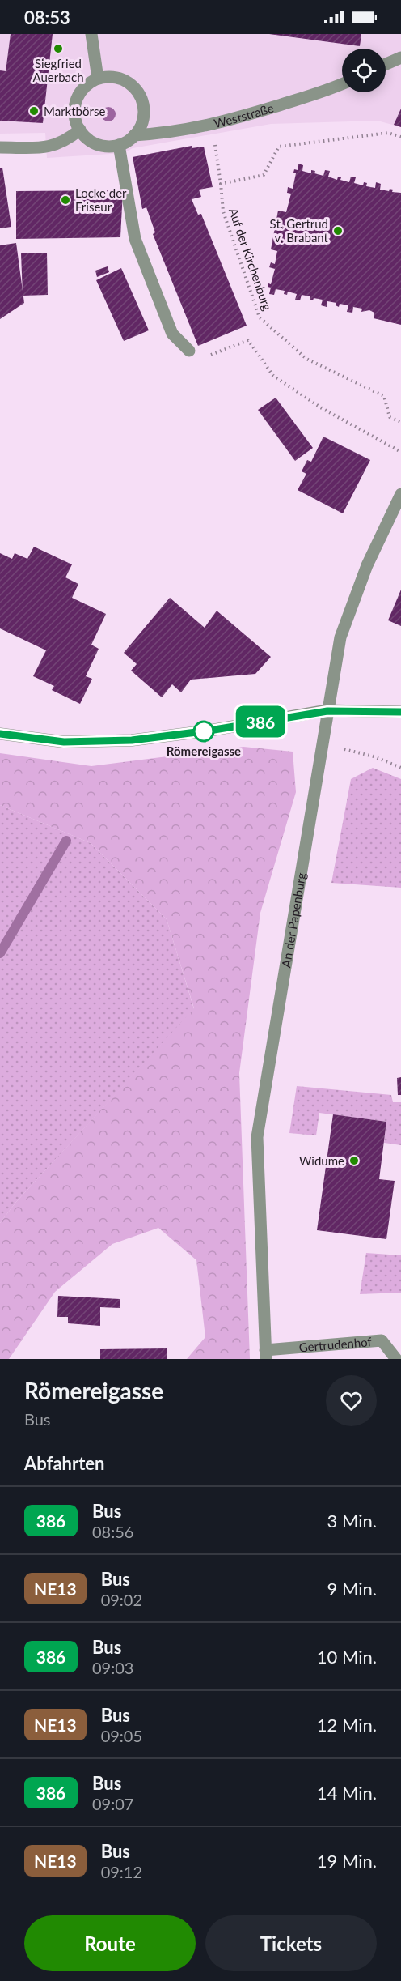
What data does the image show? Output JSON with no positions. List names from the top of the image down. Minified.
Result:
{"streets":{"street":["Weststraße","An der Papenburg","Gertrudenhof"],"path":["Auf der Kirchenburg"]},"crossings":[["Weststraße","Auf der Kirchenburg"],["An der Papenburg","Gertrudenhof"]],"places":["Siegfried Auerbach","Marktbörse","Locke der Friseur","St. Gertrud v. Brabant","Römereigasse","Widume"],"lines":["bus line 386"],"page":{"status":"08:53","on_map":"386","heading":[["Römereigasse","Bus"],"Abfahrten"],"list":[{"mark":"386","name":"Bus","note":"08:56","value":"3 Min."},{"mark":"NE13","name":"Bus","note":"09:02","value":"9 Min."},{"mark":"386","name":"Bus","note":"09:03","value":"10 Min."},{"mark":"NE13","name":"Bus","note":"09:05","value":"12 Min."},{"mark":"386","name":"Bus","note":"09:07","value":"14 Min."},{"mark":"NE13","name":"Bus","note":"09:12","value":"19 Min."}],"buttons":["Route","Tickets"]}}
